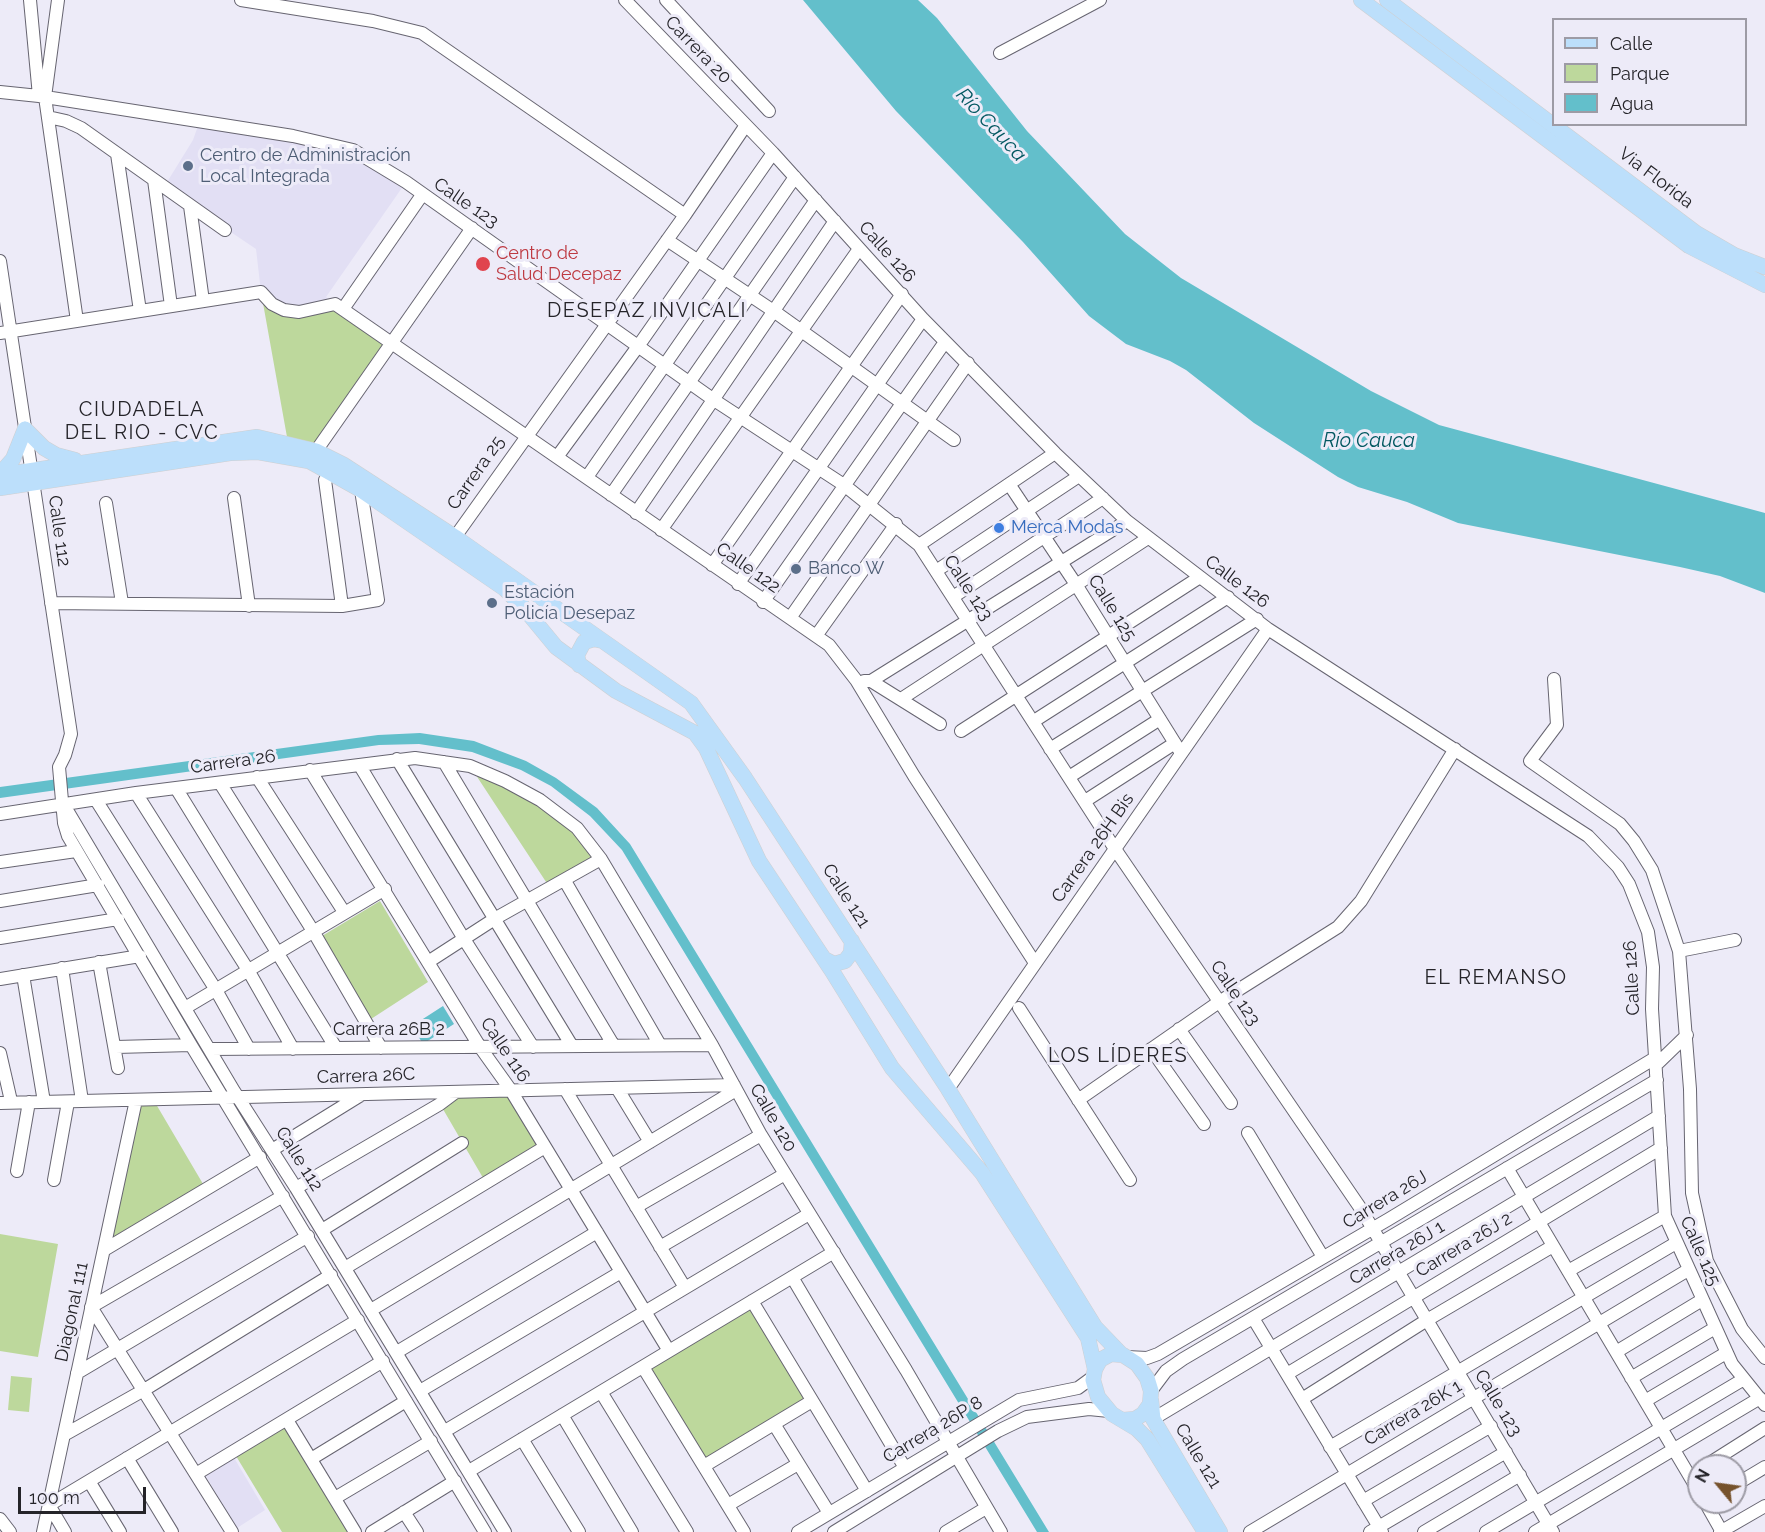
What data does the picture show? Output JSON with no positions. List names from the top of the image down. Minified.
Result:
{"streets":{"main road":["Via Florida","Carrera 25","Calle 121"],"street":["Carrera 20","Calle 123","Calle 126","Calle 112","Calle 122","Calle 125","Carrera 26","Carrera 26H Bis","Carrera 26B 2","Calle 116","Carrera 26C","Calle 120","Carrera 26J","Carrera 26J 2","Carrera 26J 1","Diagonal 111","Carrera 26K 1","Carrera 26P 8"]},"crossings":[["Carrera 20","Calle 126"],["Carrera 20","Carrera 25"],["Calle 123","Carrera 25"],["Calle 123","Carrera 26H Bis"],["Calle 123","Carrera 26J"],["Calle 123","Carrera 26J 2"],["Calle 123","Carrera 26J 1"],["Calle 123","Carrera 26K 1"],["Calle 126","Carrera 25"],["Calle 126","Calle 125"],["Calle 126","Carrera 26H Bis"],["Calle 126","Carrera 26J"],["Carrera 25","Calle 112"],["Carrera 25","Calle 122"],["Carrera 25","Calle 121"],["Calle 112","Carrera 26"],["Calle 112","Carrera 26B 2"],["Calle 112","Carrera 26C"],["Calle 122","Carrera 26H Bis"],["Calle 125","Carrera 26H Bis"],["Calle 125","Carrera 26J"],["Calle 125","Carrera 26J 2"],["Calle 125","Carrera 26J 1"],["Calle 125","Carrera 26K 1"],["Carrera 26","Calle 116"],["Carrera 26","Calle 120"],["Carrera 26H Bis","Calle 121"],["Calle 121","Carrera 26J"],["Calle 121","Carrera 26J 1"],["Calle 121","Carrera 26P 8"],["Carrera 26B 2","Calle 116"],["Carrera 26B 2","Calle 120"],["Calle 116","Carrera 26C"],["Carrera 26C","Calle 120"],["Carrera 26C","Diagonal 111"],["Calle 120","Carrera 26P 8"],["Carrera 26J","Carrera 26P 8"]],"districts":["DESEPAZ INVICALI","CIUDADELA DEL RIO - CVC","EL REMANSO","LOS LÍDERES"],"water":["Río Cauca"],"places":["Centro de Administración Local Integrada","Centro de Salud Decepaz","Merca Modas","Banco W","Estación Policía Desepaz"],"legend":["Calle","Parque","Agua"],"scale_bar":"100 m","north":"top left"}
